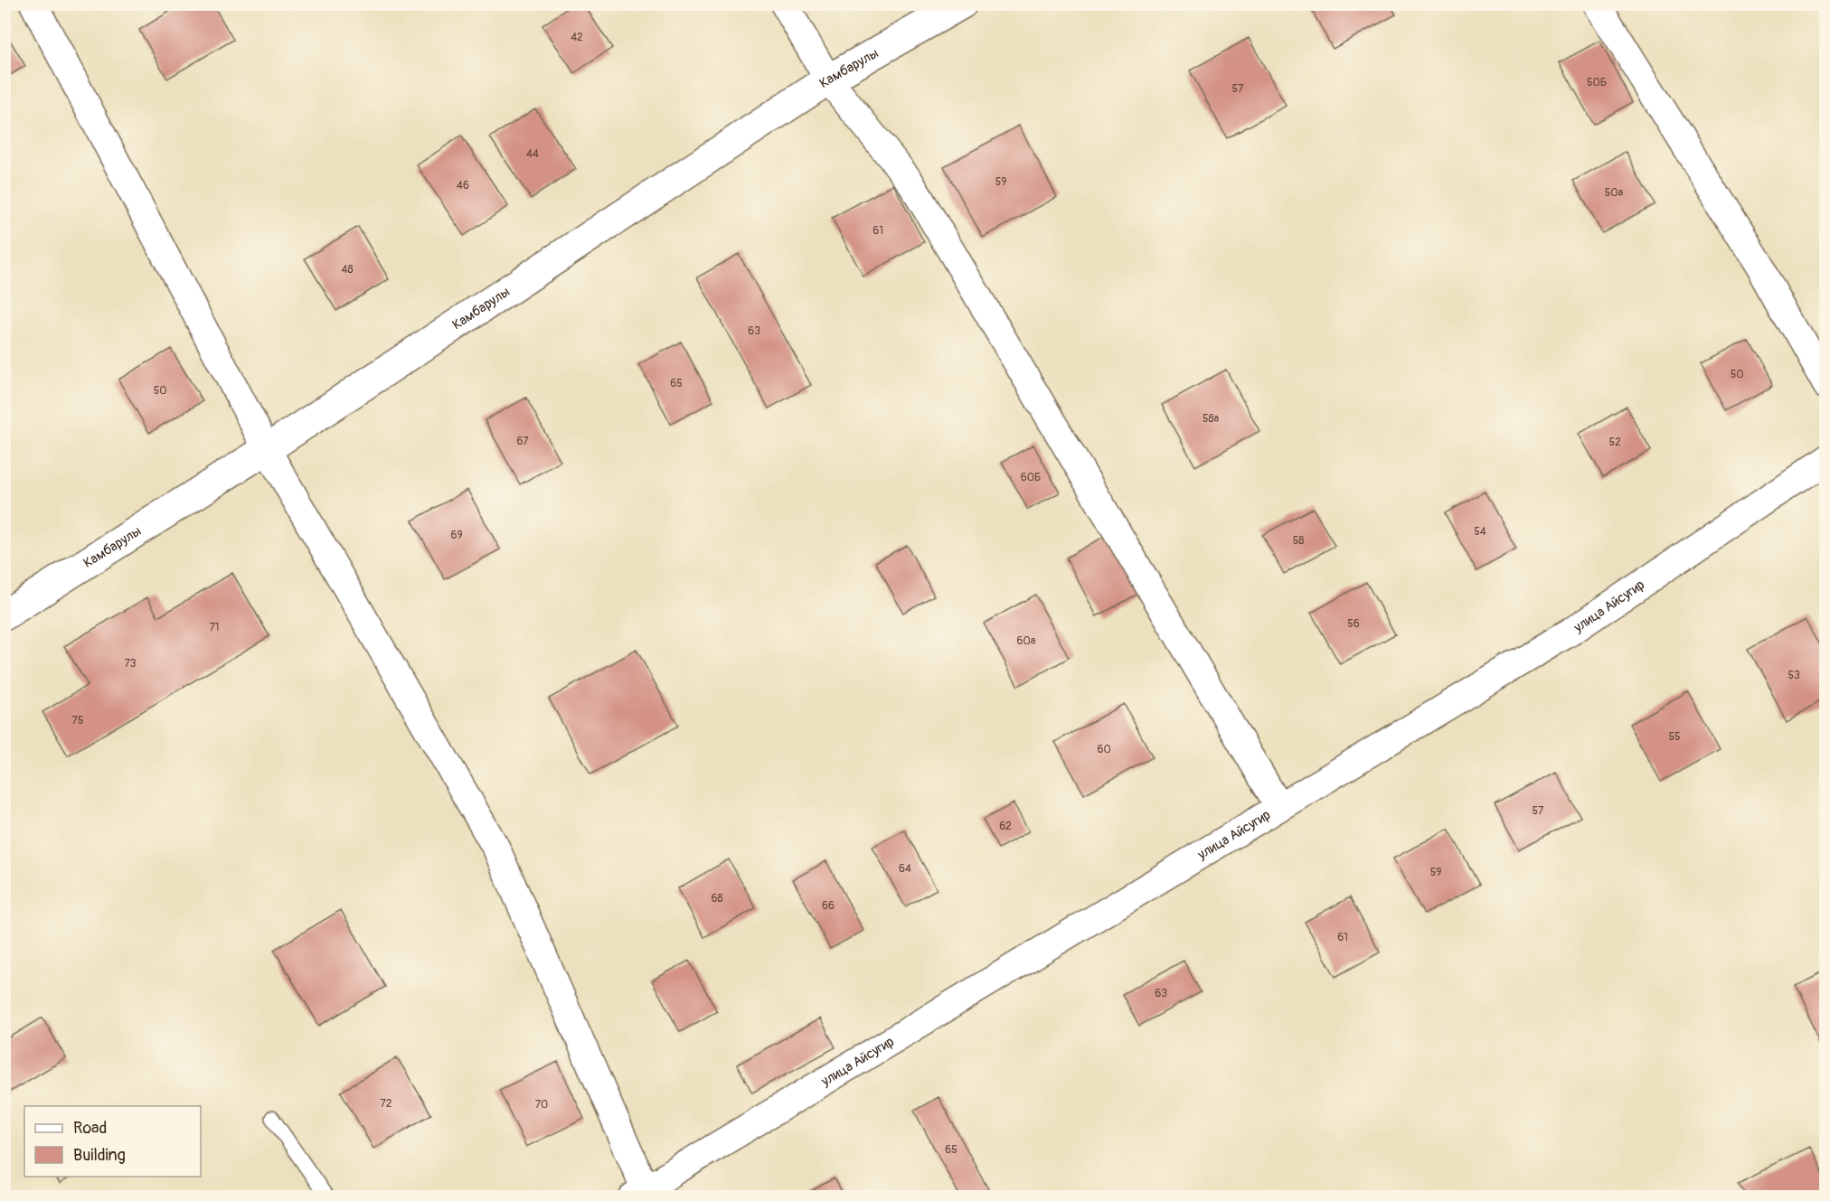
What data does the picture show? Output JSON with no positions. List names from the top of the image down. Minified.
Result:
{"streets":{"street":["Камбарулы","улица Айсугир"]},"house_numbers":["42","50Б","57","44","59","46","50а","61","48","63","50","65","50","58а","67","52","60Б","54","69","58","56","71","60а","73","53","75","55","60","57","62","64","59","68","66","61","63","72","70","65"],"legend":["Road","Building"]}
